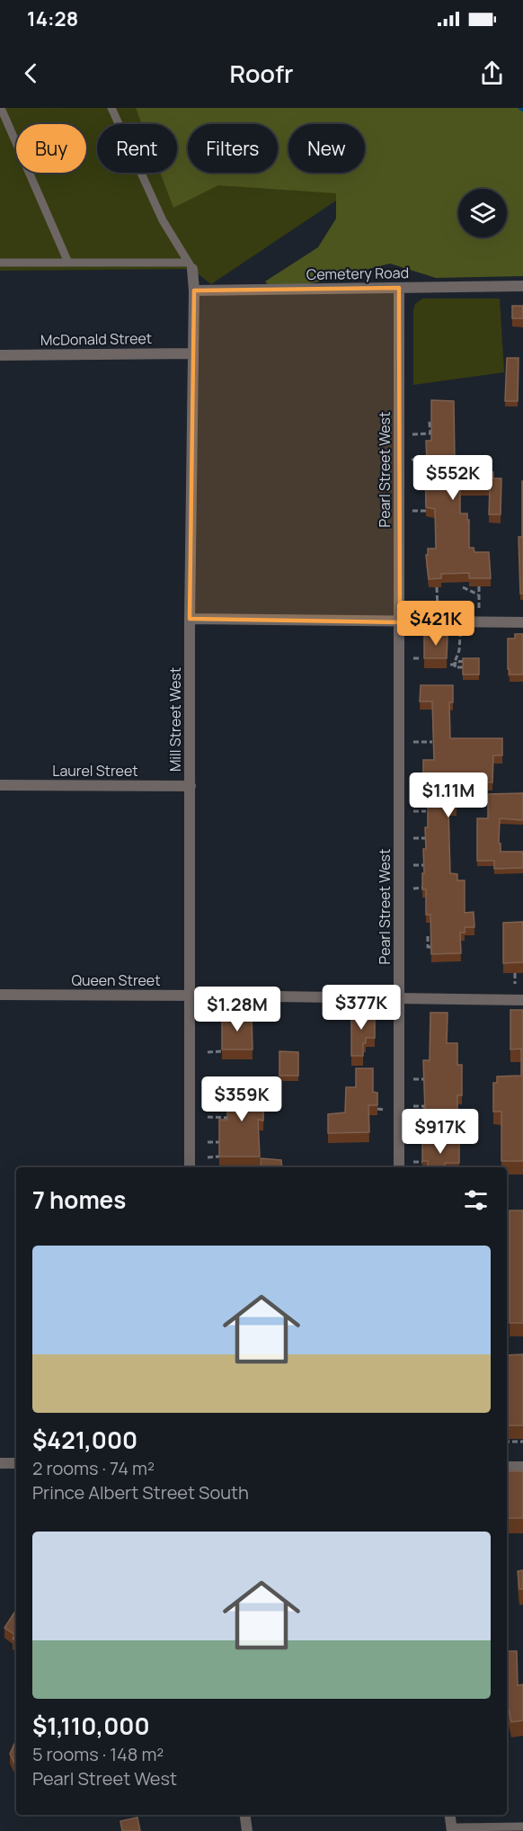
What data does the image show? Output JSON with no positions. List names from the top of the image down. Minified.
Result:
{"streets":{"street":["Cemetery Road","McDonald Street","Pearl Street West","Mill Street West","Laurel Street","Queen Street"]},"crossings":[["Cemetery Road","Pearl Street West"],["Cemetery Road","Mill Street West"],["McDonald Street","Mill Street West"],["Pearl Street West","Queen Street"],["Mill Street West","Laurel Street"],["Mill Street West","Queen Street"]],"page":{"status":"14:28","header":"Roofr","chip":["Buy","Rent","Filters","New"],"price":["$552K","$421K","$1.11M","$377K","$1.28M","$359K","$917K"],"heading":"7 homes","list":[{"name":"$421,000","note":"2 rooms · 74 m² · Prince Albert Street South"},{"name":"$1,110,000","note":"5 rooms · 148 m² · Pearl Street West"}]}}
